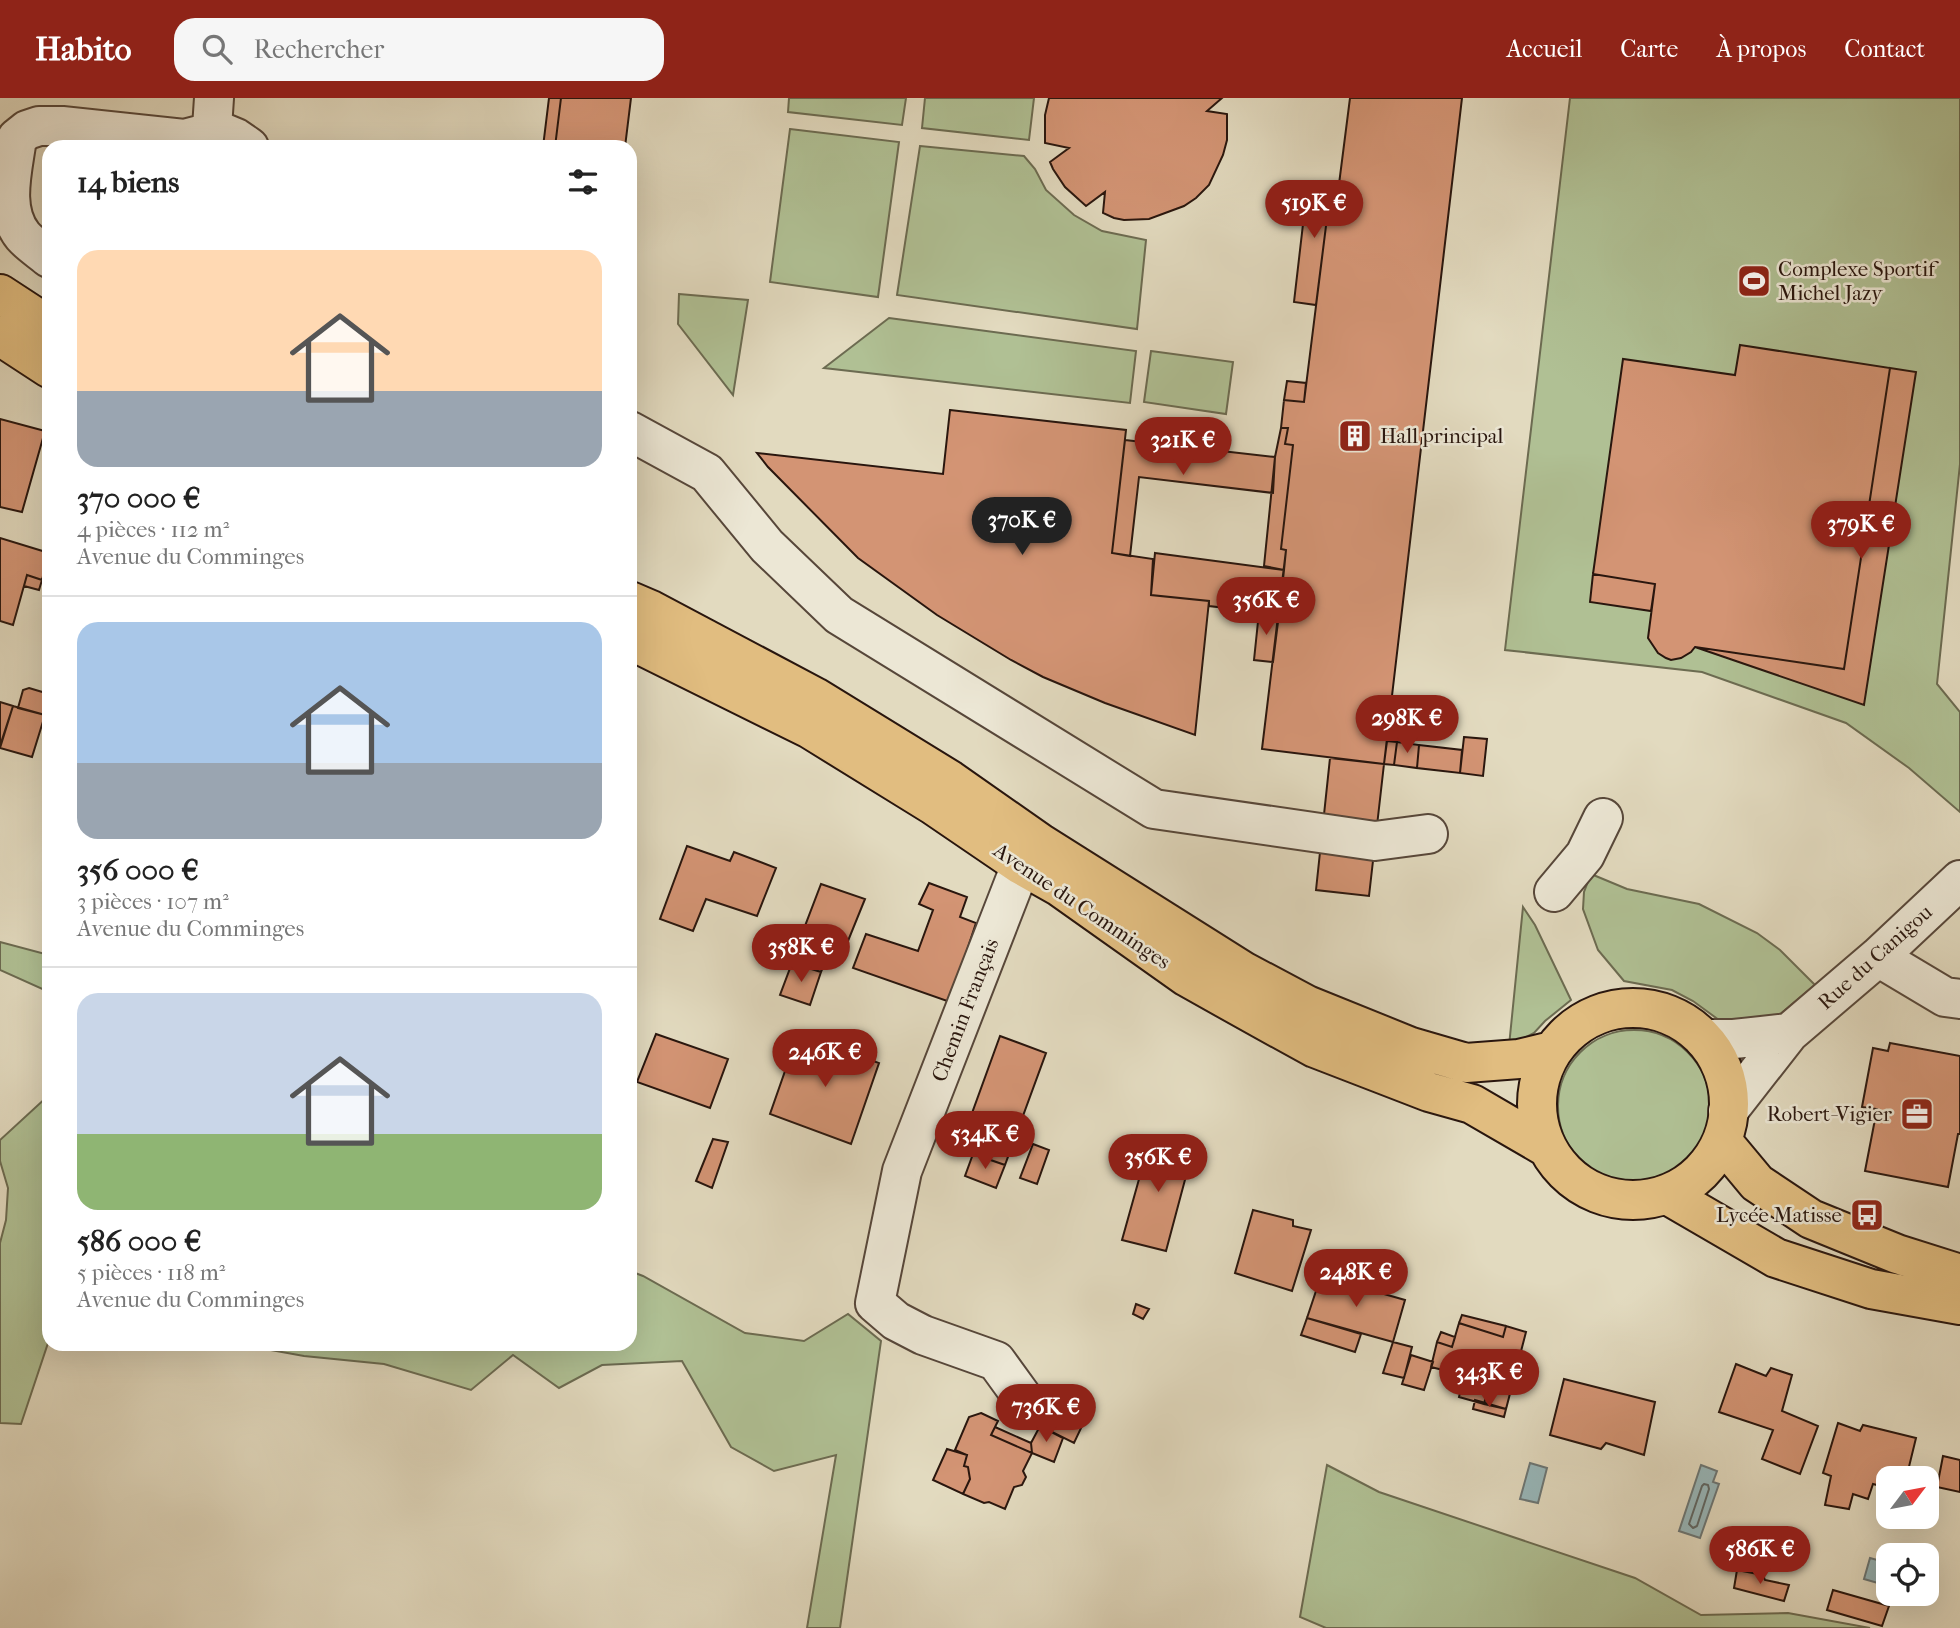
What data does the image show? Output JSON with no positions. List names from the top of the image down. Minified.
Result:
{"streets":{"main road":["Avenue du Comminges"],"street":["Rue du Canigou","Chemin Français"]},"crossings":[["Avenue du Comminges","Rue du Canigou"],["Avenue du Comminges","Chemin Français"]],"places":{"sports":["Complexe Sportif Michel Jazy"],"building":["Hall principal"],"office":["Robert-Vigier"],"bus stop":["Lycée Matisse"]},"north":"top right","page":{"header":"Habito","search":"Rechercher","nav":["Accueil","Carte","À propos","Contact"],"heading":"14 biens","price":["519K €","321K €","370K €","379K €","356K €","298K €","358K €","246K €","534K €","356K €","248K €","343K €","736K €","586K €"],"list":[{"name":"370 000 €","note":"4 pièces · 112 m² · Avenue du Comminges"},{"name":"356 000 €","note":"3 pièces · 107 m² · Avenue du Comminges"},{"name":"586 000 €","note":"5 pièces · 118 m² · Avenue du Comminges"}]}}
